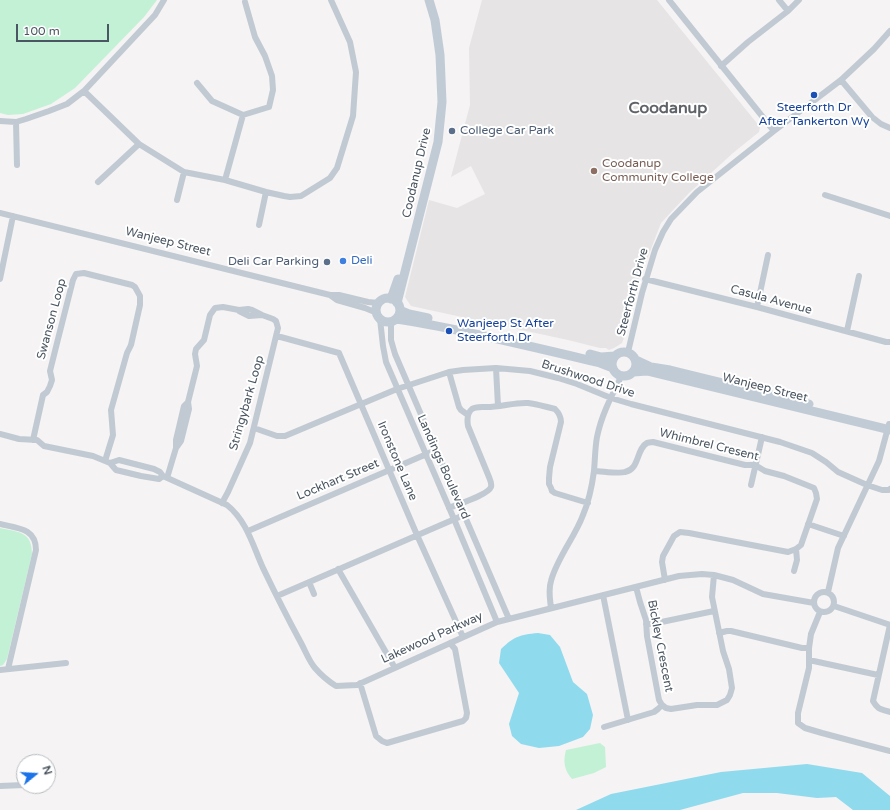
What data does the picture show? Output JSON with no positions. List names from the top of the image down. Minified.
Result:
{"streets":{"main road":["Coodanup Drive","Wanjeep Street"],"street":["Steerforth Drive","Casula Avenue","Swanson Loop","Brushwood Drive","Stringybark Loop","Whimbrel Cresent","Ironstone Lane","Landings Boulevard","Lockhart Street","Lakewood Parkway","Bickley Crescent"]},"crossings":[["Coodanup Drive","Wanjeep Street"],["Coodanup Drive","Landings Boulevard"],["Wanjeep Street","Steerforth Drive"],["Wanjeep Street","Landings Boulevard"],["Steerforth Drive","Casula Avenue"],["Swanson Loop","Lakewood Parkway"],["Brushwood Drive","Stringybark Loop"],["Brushwood Drive","Ironstone Lane"],["Brushwood Drive","Landings Boulevard"],["Stringybark Loop","Ironstone Lane"],["Stringybark Loop","Lakewood Parkway"],["Ironstone Lane","Lockhart Street"],["Ironstone Lane","Lakewood Parkway"],["Landings Boulevard","Lockhart Street"],["Landings Boulevard","Lakewood Parkway"],["Lockhart Street","Lakewood Parkway"],["Lakewood Parkway","Bickley Crescent"]],"districts":["Coodanup"],"places":["Steerforth Dr After Tankerton Wy","College Car Park","Coodanup Community College","Deli","Deli Car Parking","Wanjeep St After Steerforth Dr"],"scale_bar":"100 m","north":"right"}
